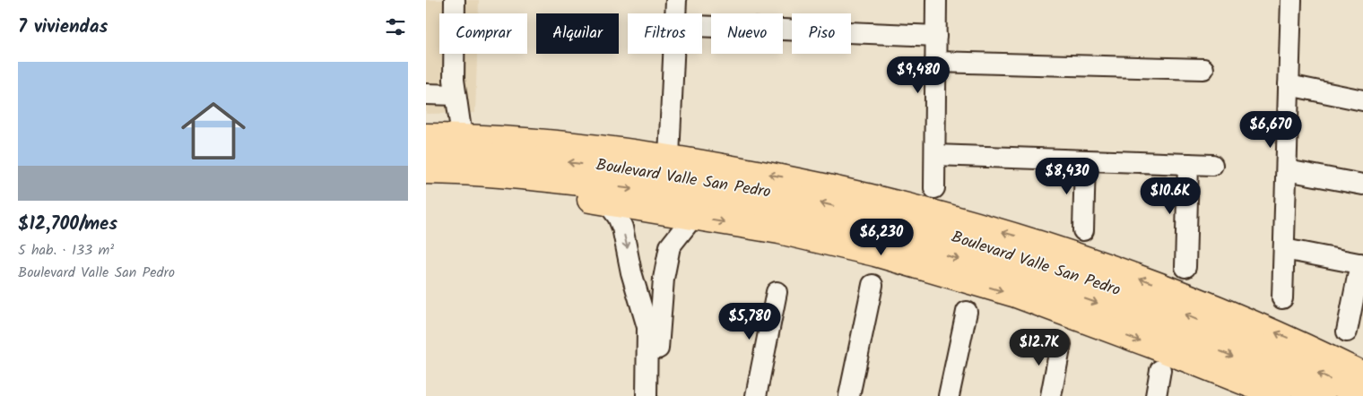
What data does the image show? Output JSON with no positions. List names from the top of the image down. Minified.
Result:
{"streets":{"main road":["Boulevard Valle San Pedro"]},"page":{"heading":"7 viviendas","chip":["Comprar","Alquilar","Filtros","Nuevo","Piso"],"list":[{"name":"$12,700/mes","note":"5 hab. · 133 m² · Boulevard Valle San Pedro"}],"price":["$9,480","$6,670","$8,430","$10.6K","$6,230","$5,780","$12.7K"]}}
